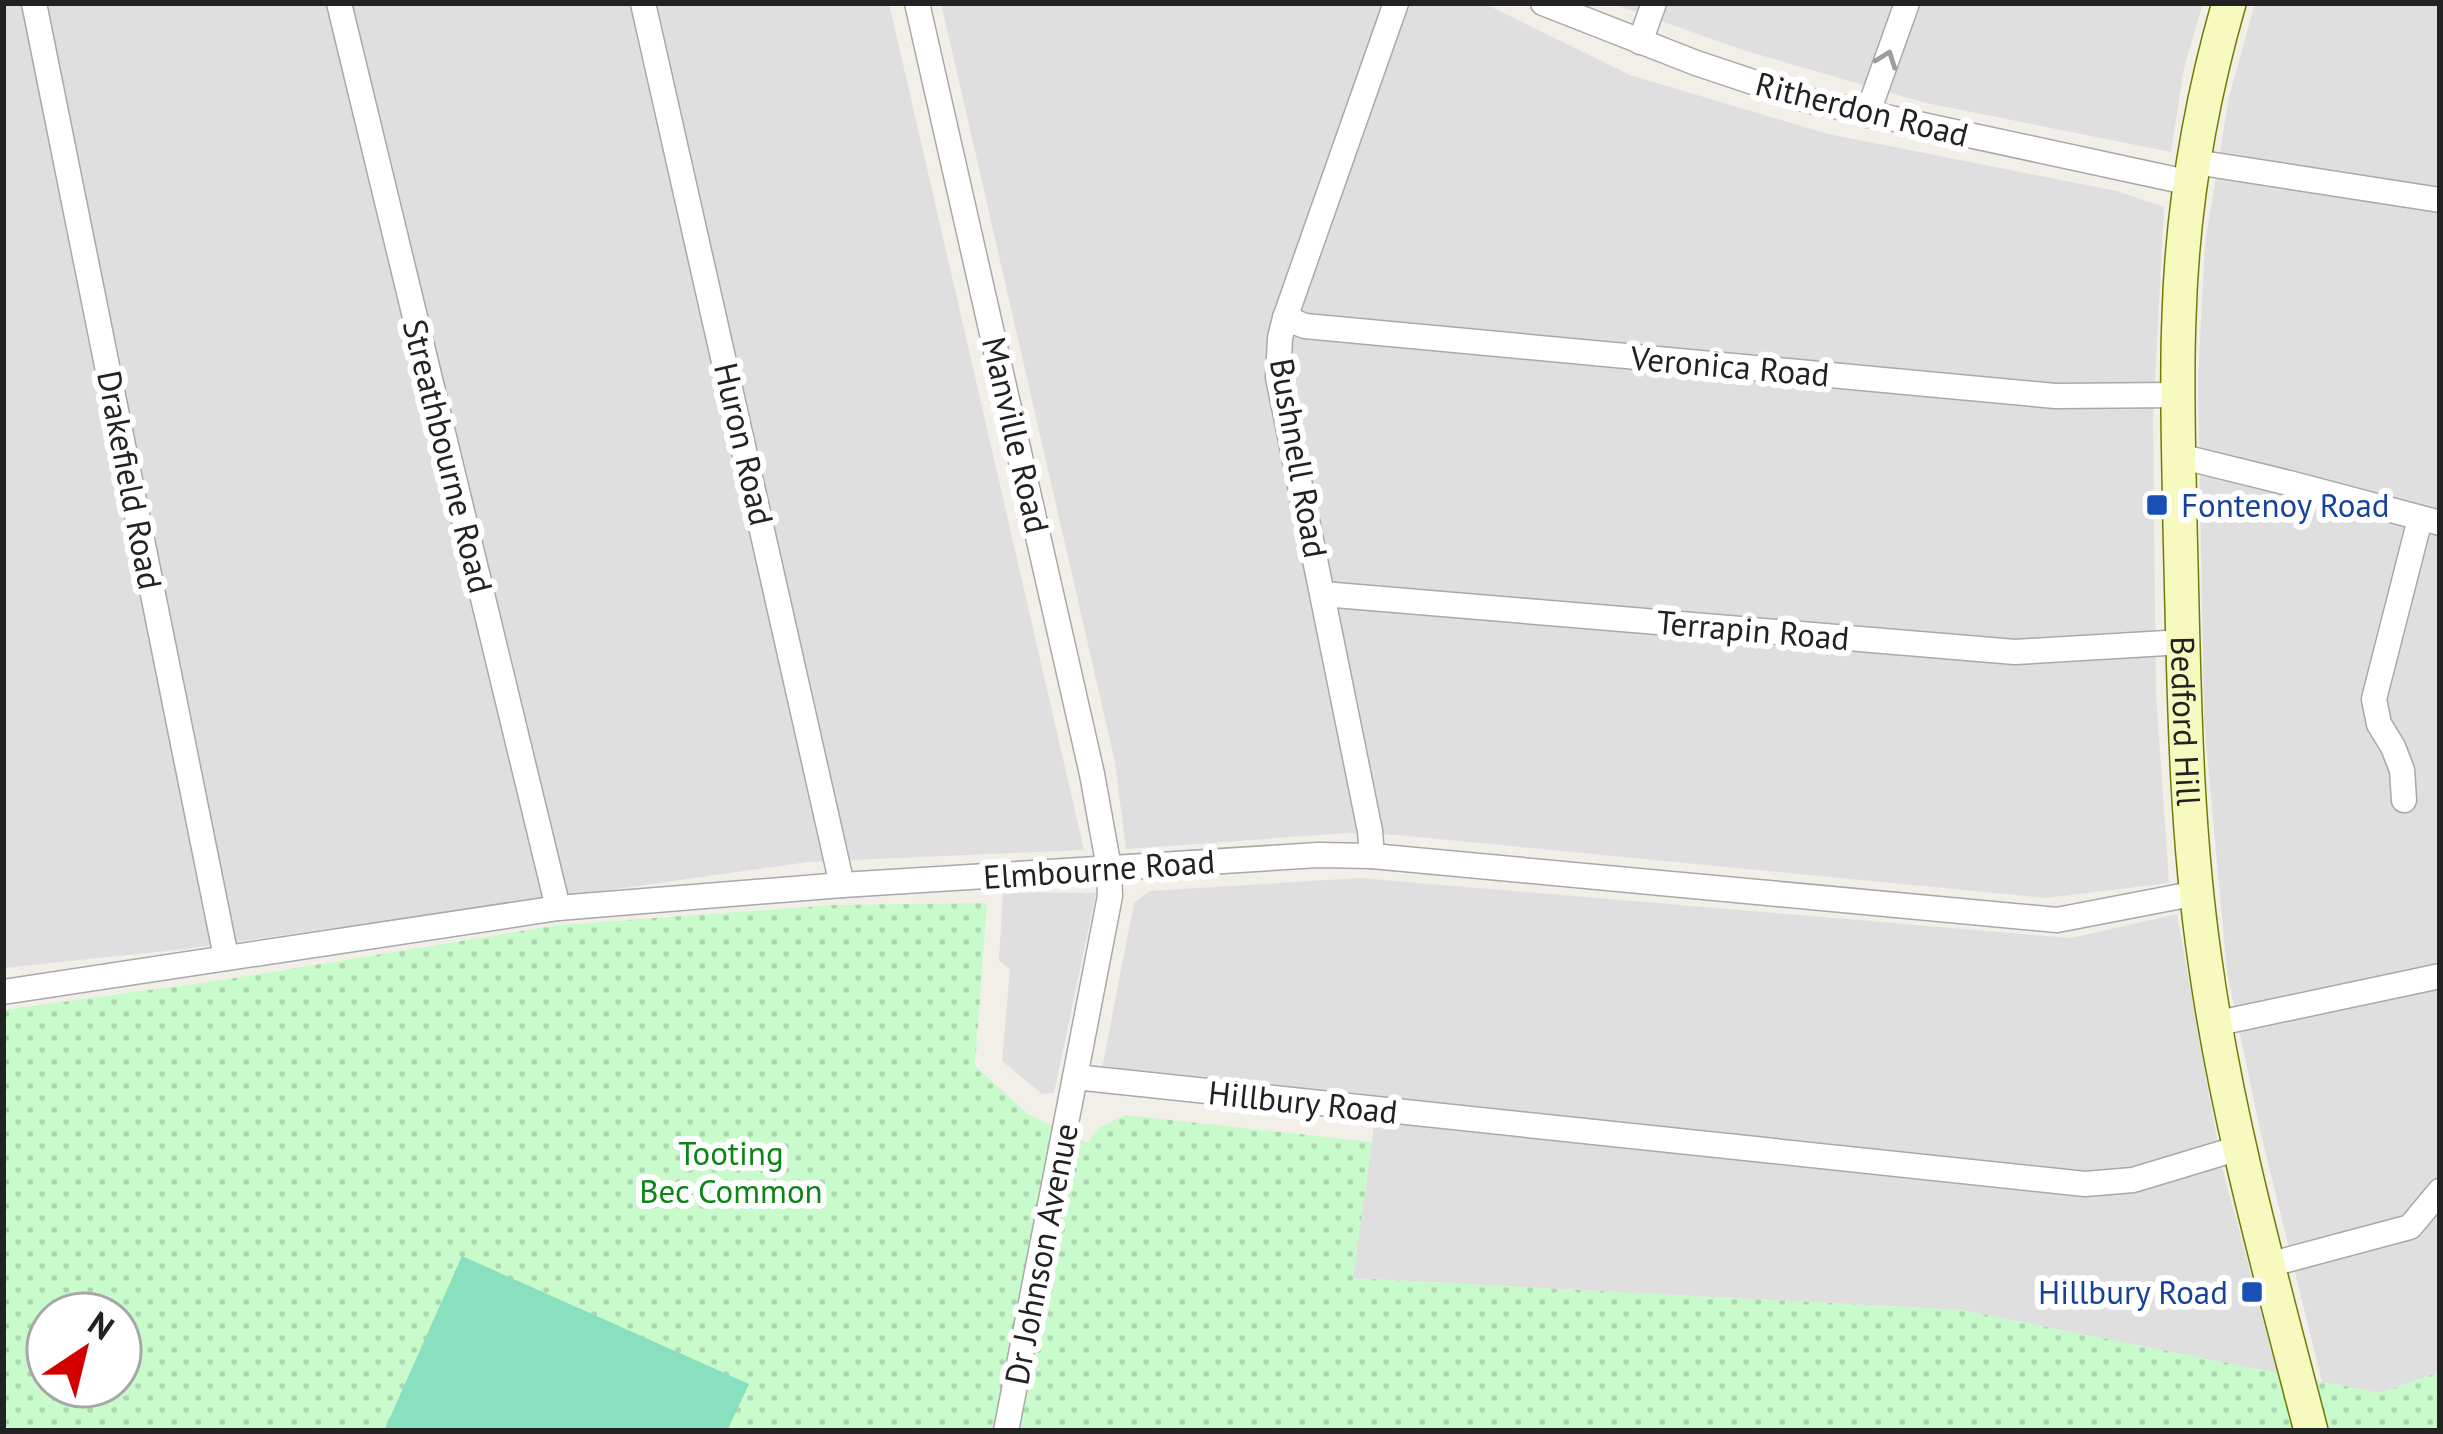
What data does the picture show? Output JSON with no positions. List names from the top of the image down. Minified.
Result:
{"streets":{"main road":["Bedford Hill"],"street":["Ritherdon Road","Veronica Road","Manville Road","Huron Road","Streathbourne Road","Bushnell Road","Drakefield Road","Terrapin Road","Elmbourne Road","Hillbury Road","Dr Johnson Avenue"]},"crossings":[["Ritherdon Road","Bedford Hill"],["Veronica Road","Bushnell Road"],["Veronica Road","Bedford Hill"],["Manville Road","Elmbourne Road"],["Huron Road","Elmbourne Road"],["Streathbourne Road","Elmbourne Road"],["Bushnell Road","Terrapin Road"],["Bushnell Road","Elmbourne Road"],["Drakefield Road","Elmbourne Road"],["Terrapin Road","Bedford Hill"],["Bedford Hill","Elmbourne Road"],["Bedford Hill","Hillbury Road"],["Hillbury Road","Dr Johnson Avenue"]],"parks":["Tooting Bec Common"],"places":{"transit":["Fontenoy Road","Hillbury Road"]},"north":"top right"}
